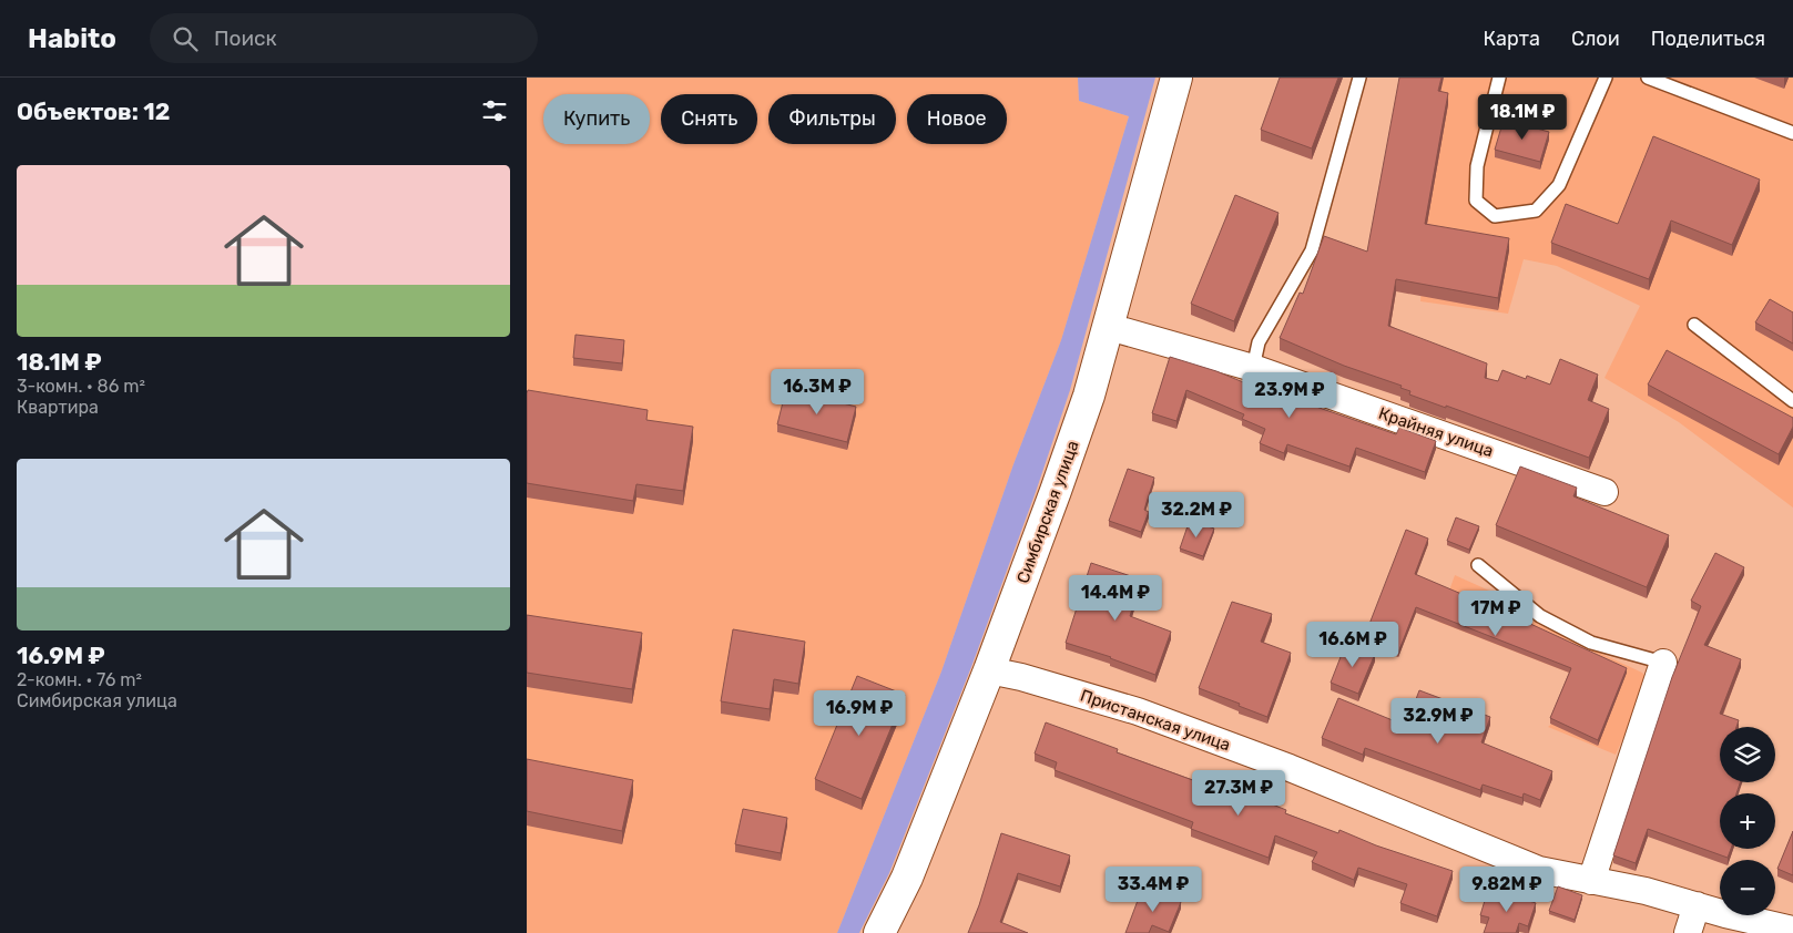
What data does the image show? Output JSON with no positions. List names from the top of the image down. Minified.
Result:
{"streets":{"main road":["Симбирская улица"],"street":["Крайняя улица","Пристанская улица"]},"crossings":[["Крайняя улица","Симбирская улица"],["Симбирская улица","Пристанская улица"]],"page":{"header":"Habito","search":"Поиск","nav":["Карта","Слои","Поделиться"],"heading":"Объектов: 12","price":["18.1M ₽","16.3M ₽","23.9M ₽","32.2M ₽","14.4M ₽","17M ₽","16.6M ₽","16.9M ₽","32.9M ₽","27.3M ₽","33.4M ₽","9.82M ₽"],"chip":["Купить","Снять","Фильтры","Новое"],"list":[{"name":"18.1M ₽","note":"3-комн. · 86 m² · Квартира"},{"name":"16.9M ₽","note":"2-комн. · 76 m² · Симбирская улица"}],"map_buttons":["+","−"]}}
